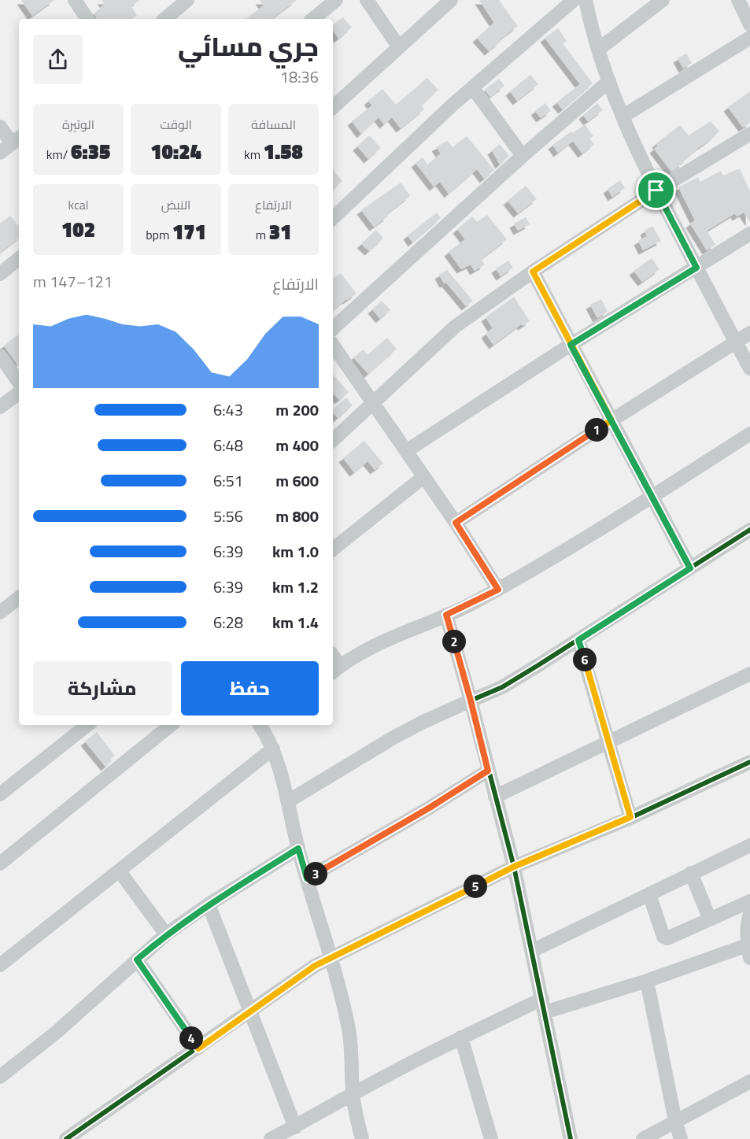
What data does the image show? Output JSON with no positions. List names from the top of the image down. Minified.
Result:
{"page":{"heading":["جري مسائي","18:36"],"stats":[["المسافة","1.58 km"],["الوقت","10:24"],["الوتيرة","6:35 /km"],["الارتفاع","31 m"],["النبض","171 bpm"],["kcal","102"]],"chart":["الارتفاع","121–147 m"],"list":[{"name":"200 m","note":"6:43"},{"name":"400 m","note":"6:48"},{"name":"600 m","note":"6:51"},{"name":"800 m","note":"5:56"},{"name":"1.0 km","note":"6:39"},{"name":"1.2 km","note":"6:39"},{"name":"1.4 km","note":"6:28"}],"pins":["1","2","6","3","5","4"],"buttons":["حفظ","مشاركة"]}}
